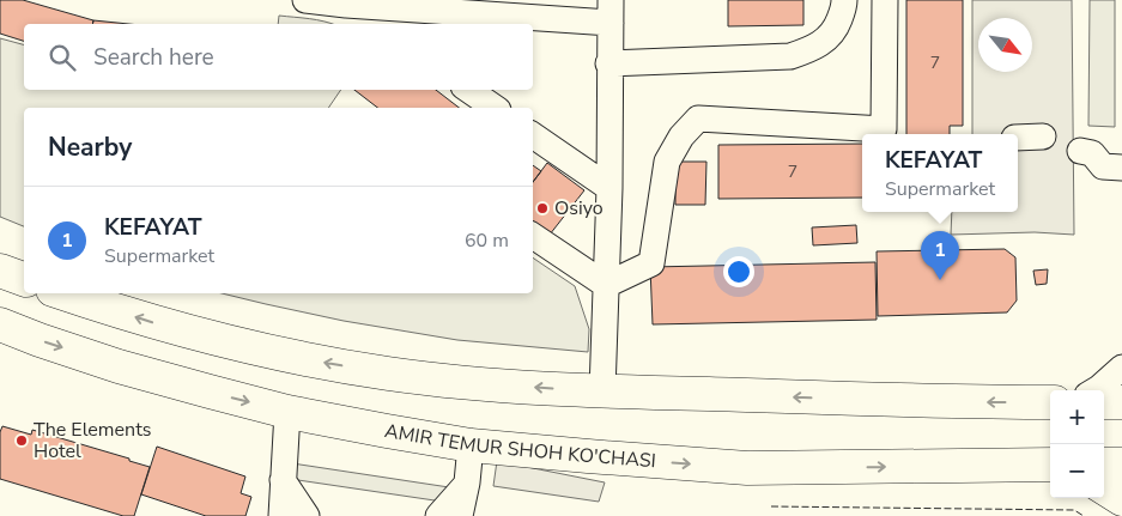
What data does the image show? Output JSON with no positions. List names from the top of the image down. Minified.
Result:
{"streets":{"main road":["AMIR TEMUR SHOH KO'CHASI"]},"places":["Osiyo","The Elements Hotel"],"house_numbers":["7","7"],"north":"bottom right","page":{"search":"Search here","heading":"Nearby","popup":["KEFAYAT","Supermarket"],"list":[{"mark":"1","name":"KEFAYAT","note":"Supermarket","value":"60 m"}],"pins":"1","map_buttons":["+","−"]}}
